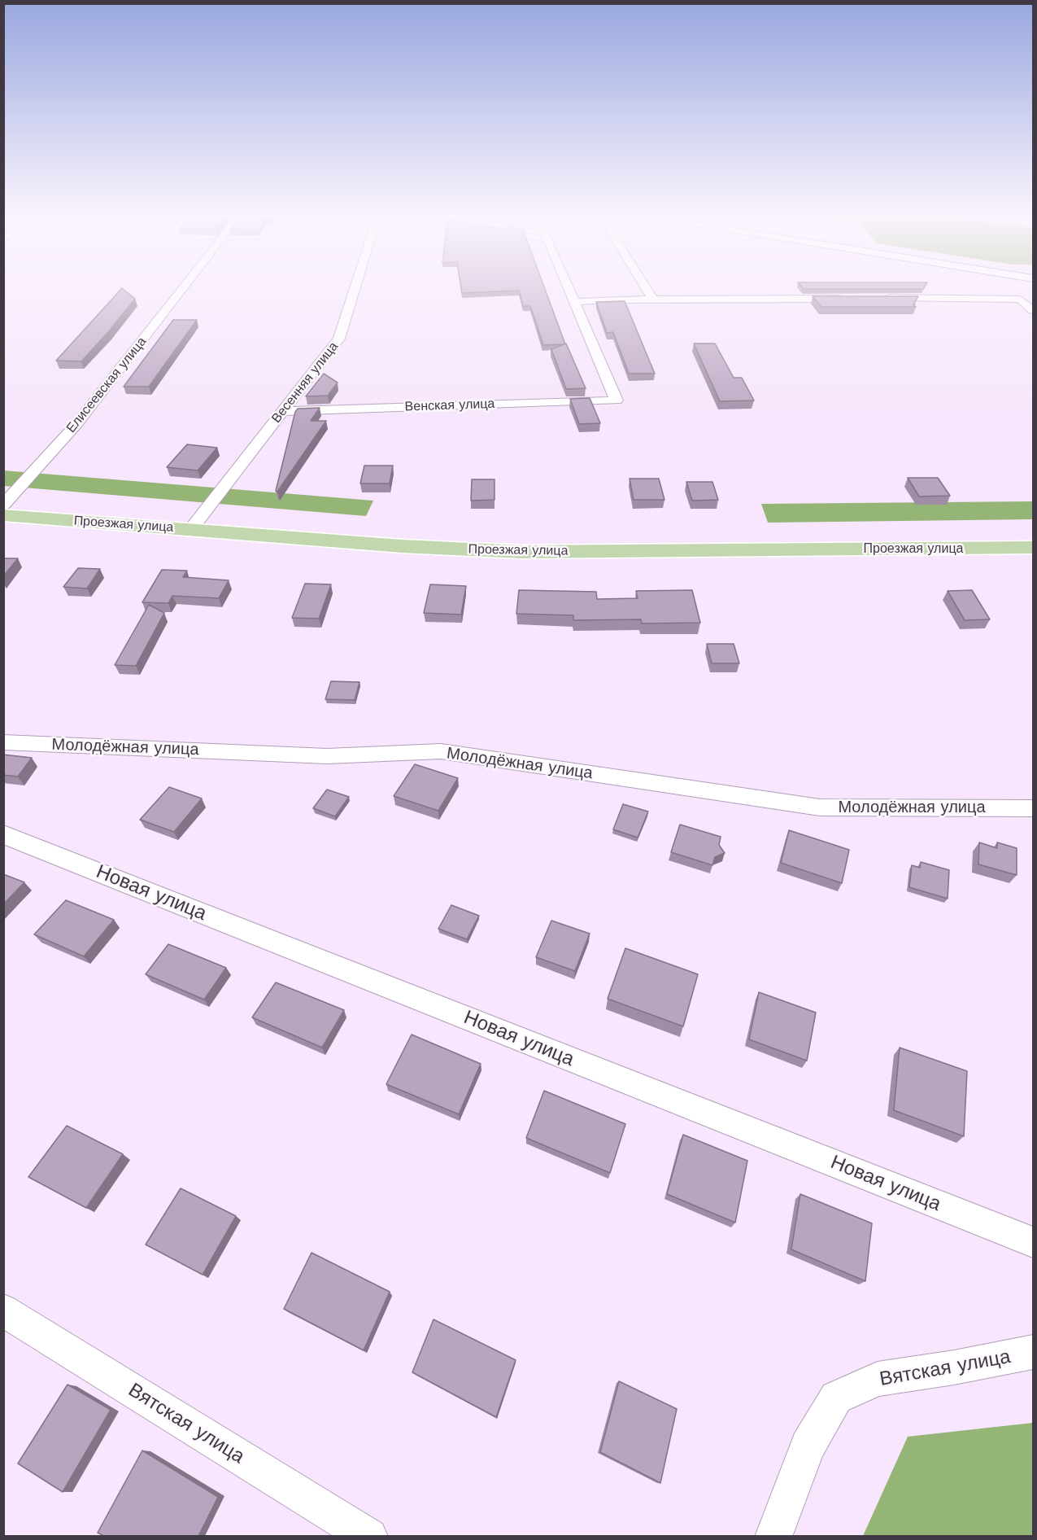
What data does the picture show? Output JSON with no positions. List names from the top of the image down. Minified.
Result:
{"streets":{"main road":["Проезжая улица"],"street":["Весенняя улица","Елисеевская улица","Венская улица","Молодёжная улица","Новая улица","Вятская улица"]},"crossings":[["Весенняя улица","Венская улица"],["Весенняя улица","Проезжая улица"]]}
